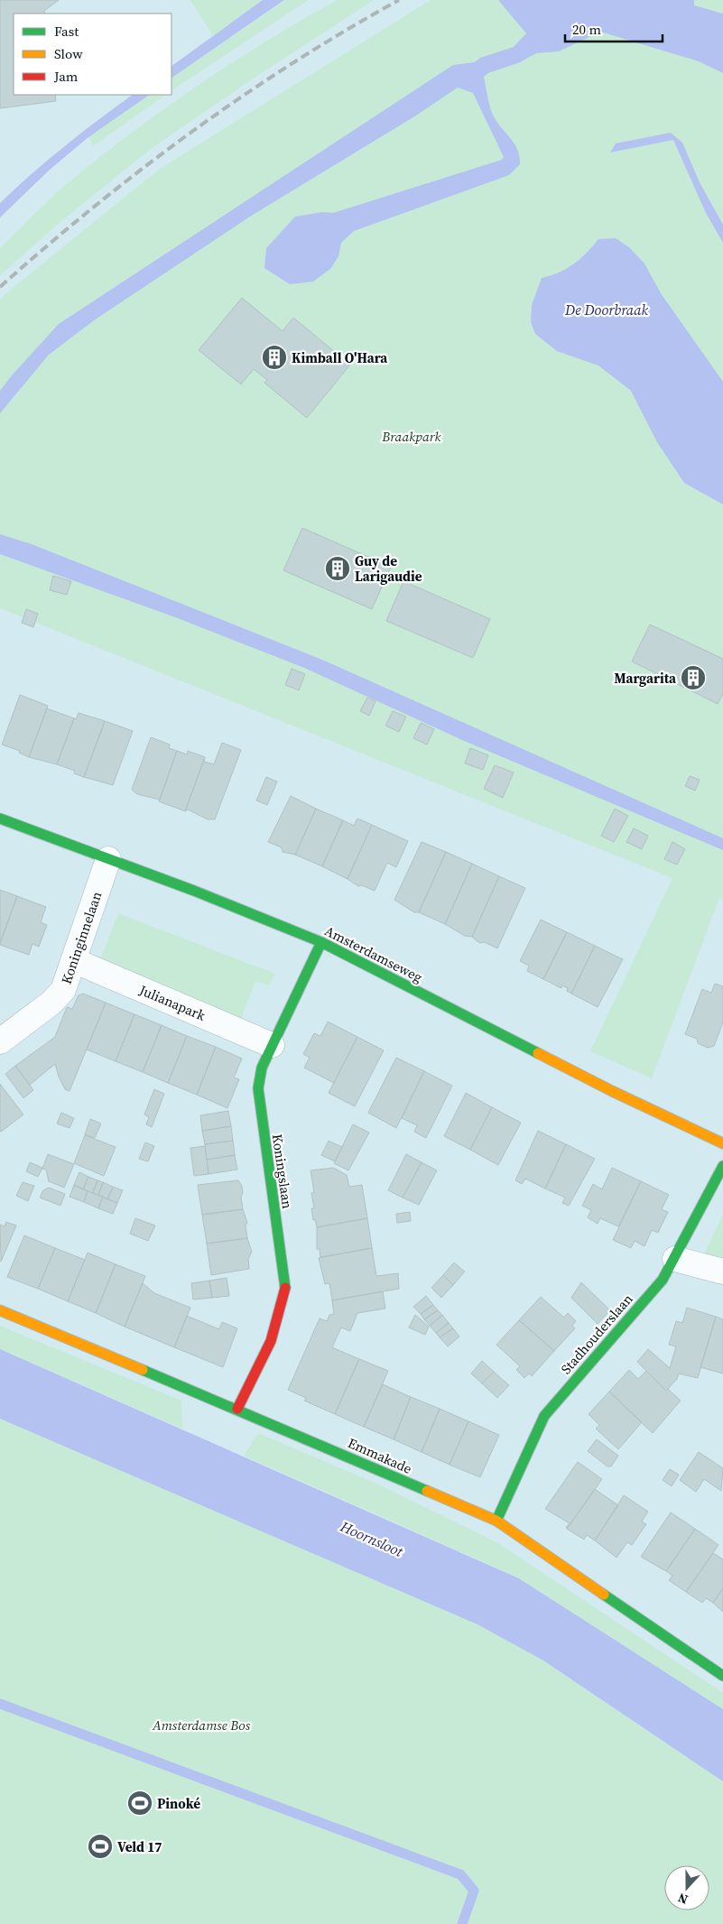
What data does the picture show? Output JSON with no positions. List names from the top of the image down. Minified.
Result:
{"streets":{"street":["Koninginnelaan","Amsterdamseweg","Julianapark","Koningslaan","Stadhouderslaan","Emmakade"]},"crossings":[["Koninginnelaan","Amsterdamseweg"],["Koninginnelaan","Julianapark"],["Amsterdamseweg","Koningslaan"],["Julianapark","Koningslaan"],["Koningslaan","Emmakade"],["Stadhouderslaan","Emmakade"]],"water":["De Doorbraak","Hoornsloot"],"parks":["Braakpark","Amsterdamse Bos"],"places":{"building":["Kimball O'Hara","Guy de Larigaudie","Margarita"],"sports":["Pinoké","Veld 17"]},"legend":["Fast","Slow","Jam"],"scale_bar":"20 m","north":"bottom"}
